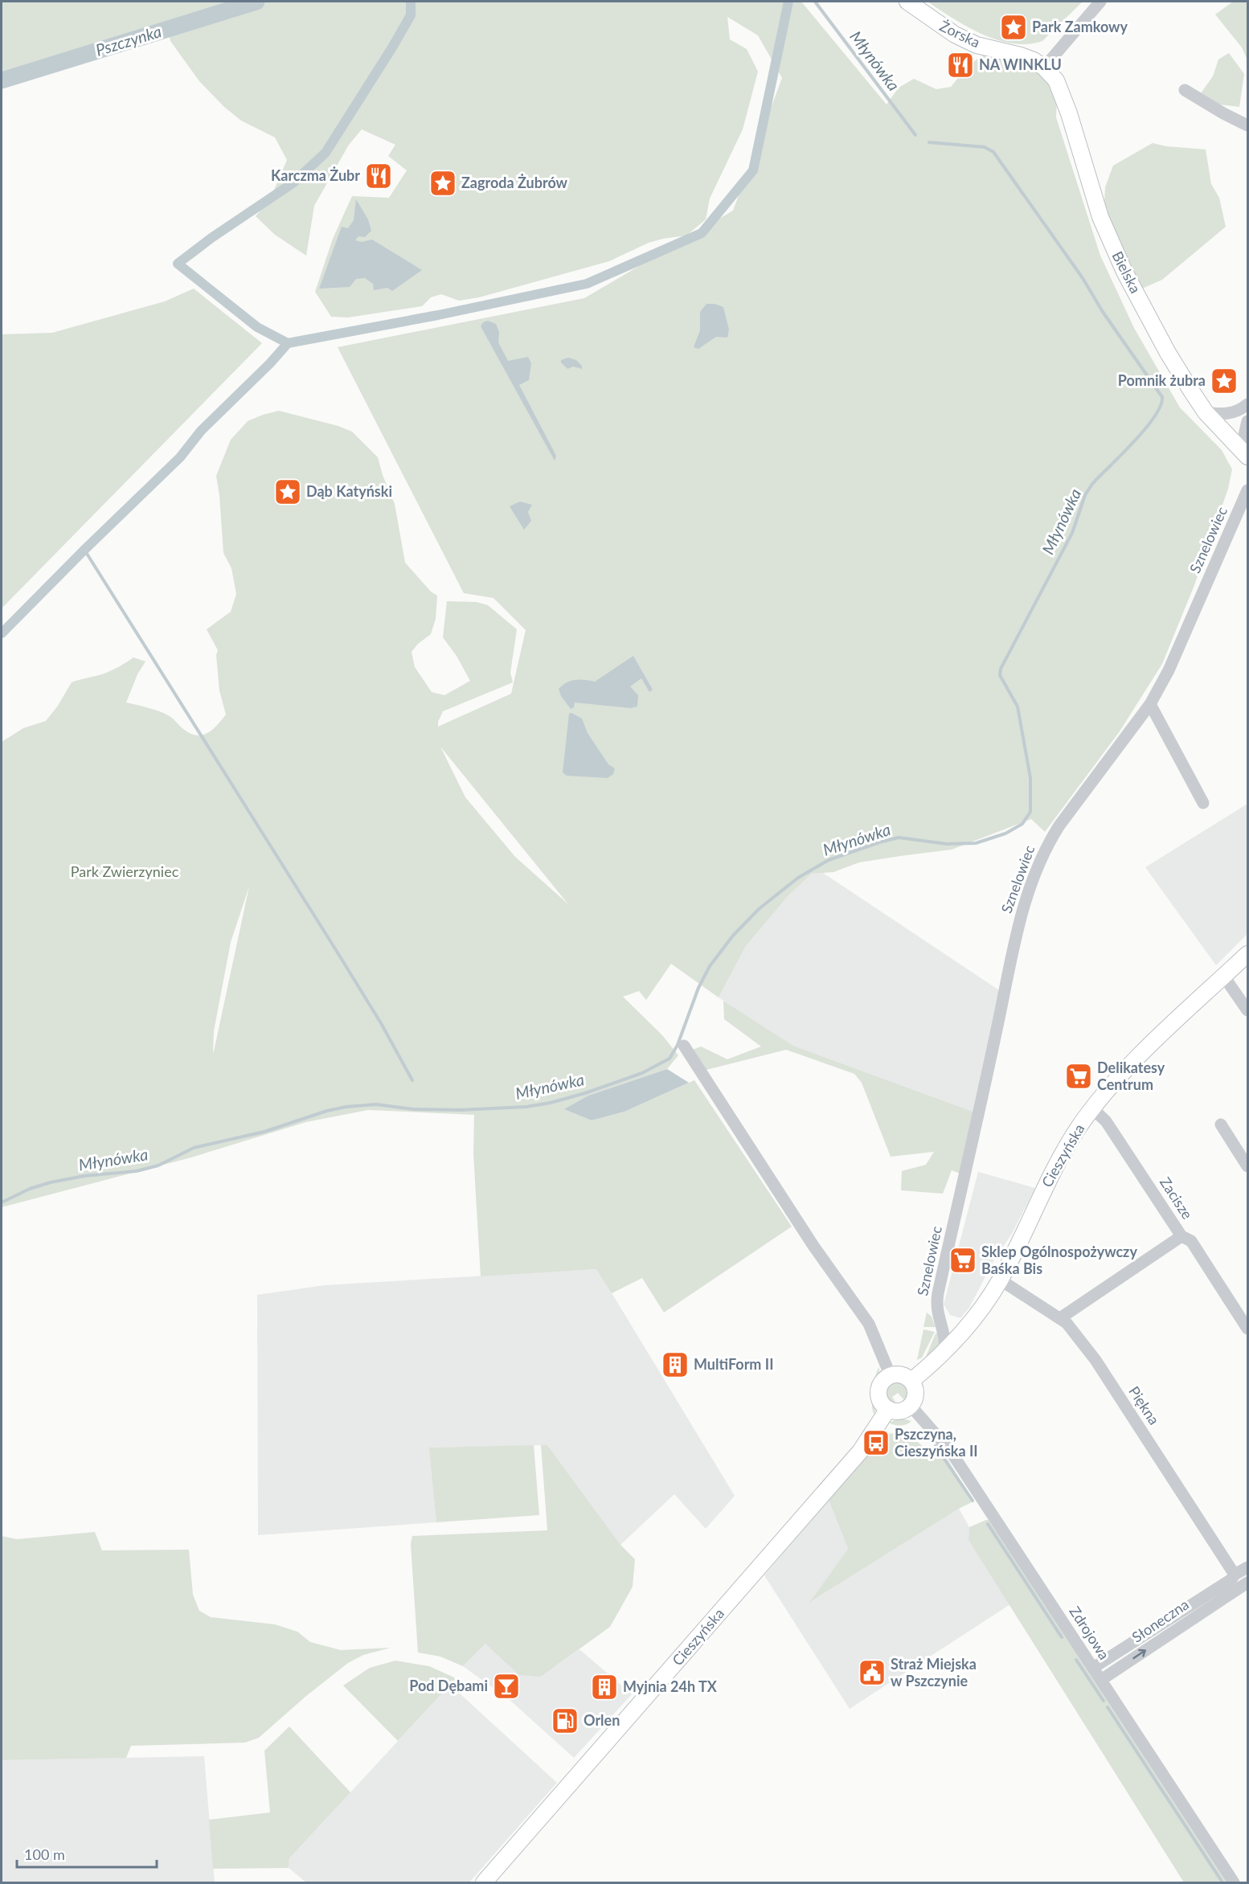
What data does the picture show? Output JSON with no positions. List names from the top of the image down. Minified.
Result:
{"streets":{"main road":["Żorska","Bielska","Cieszyńska"],"street":["Sznelowiec","Zacisze","Piękna","Słoneczna","Zdrojowa"]},"crossings":[["Żorska","Bielska"],["Sznelowiec","Cieszyńska"],["Cieszyńska","Zacisze"],["Cieszyńska","Piękna"],["Cieszyńska","Zdrojowa"],["Piękna","Słoneczna"],["Słoneczna","Zdrojowa"]],"water":["Pszczynka","Młynówka"],"parks":["Park Zwierzyniec"],"places":{"place":["Park Zamkowy","Zagroda Żubrów","Pomnik żubra","Dąb Katyński"],"restaurant":["NA WINKLU","Karczma Żubr"],"supermarket":["Delikatesy Centrum","Sklep Ogólnospożywczy Baśka Bis"],"building":["MultiForm II","Myjnia 24h TX"],"bus stop":["Pszczyna, Cieszyńska II"],"public building":["Straż Miejska w Pszczynie"],"bar":["Pod Dębami"],"fuel station":["Orlen"]},"scale_bar":"100 m"}
